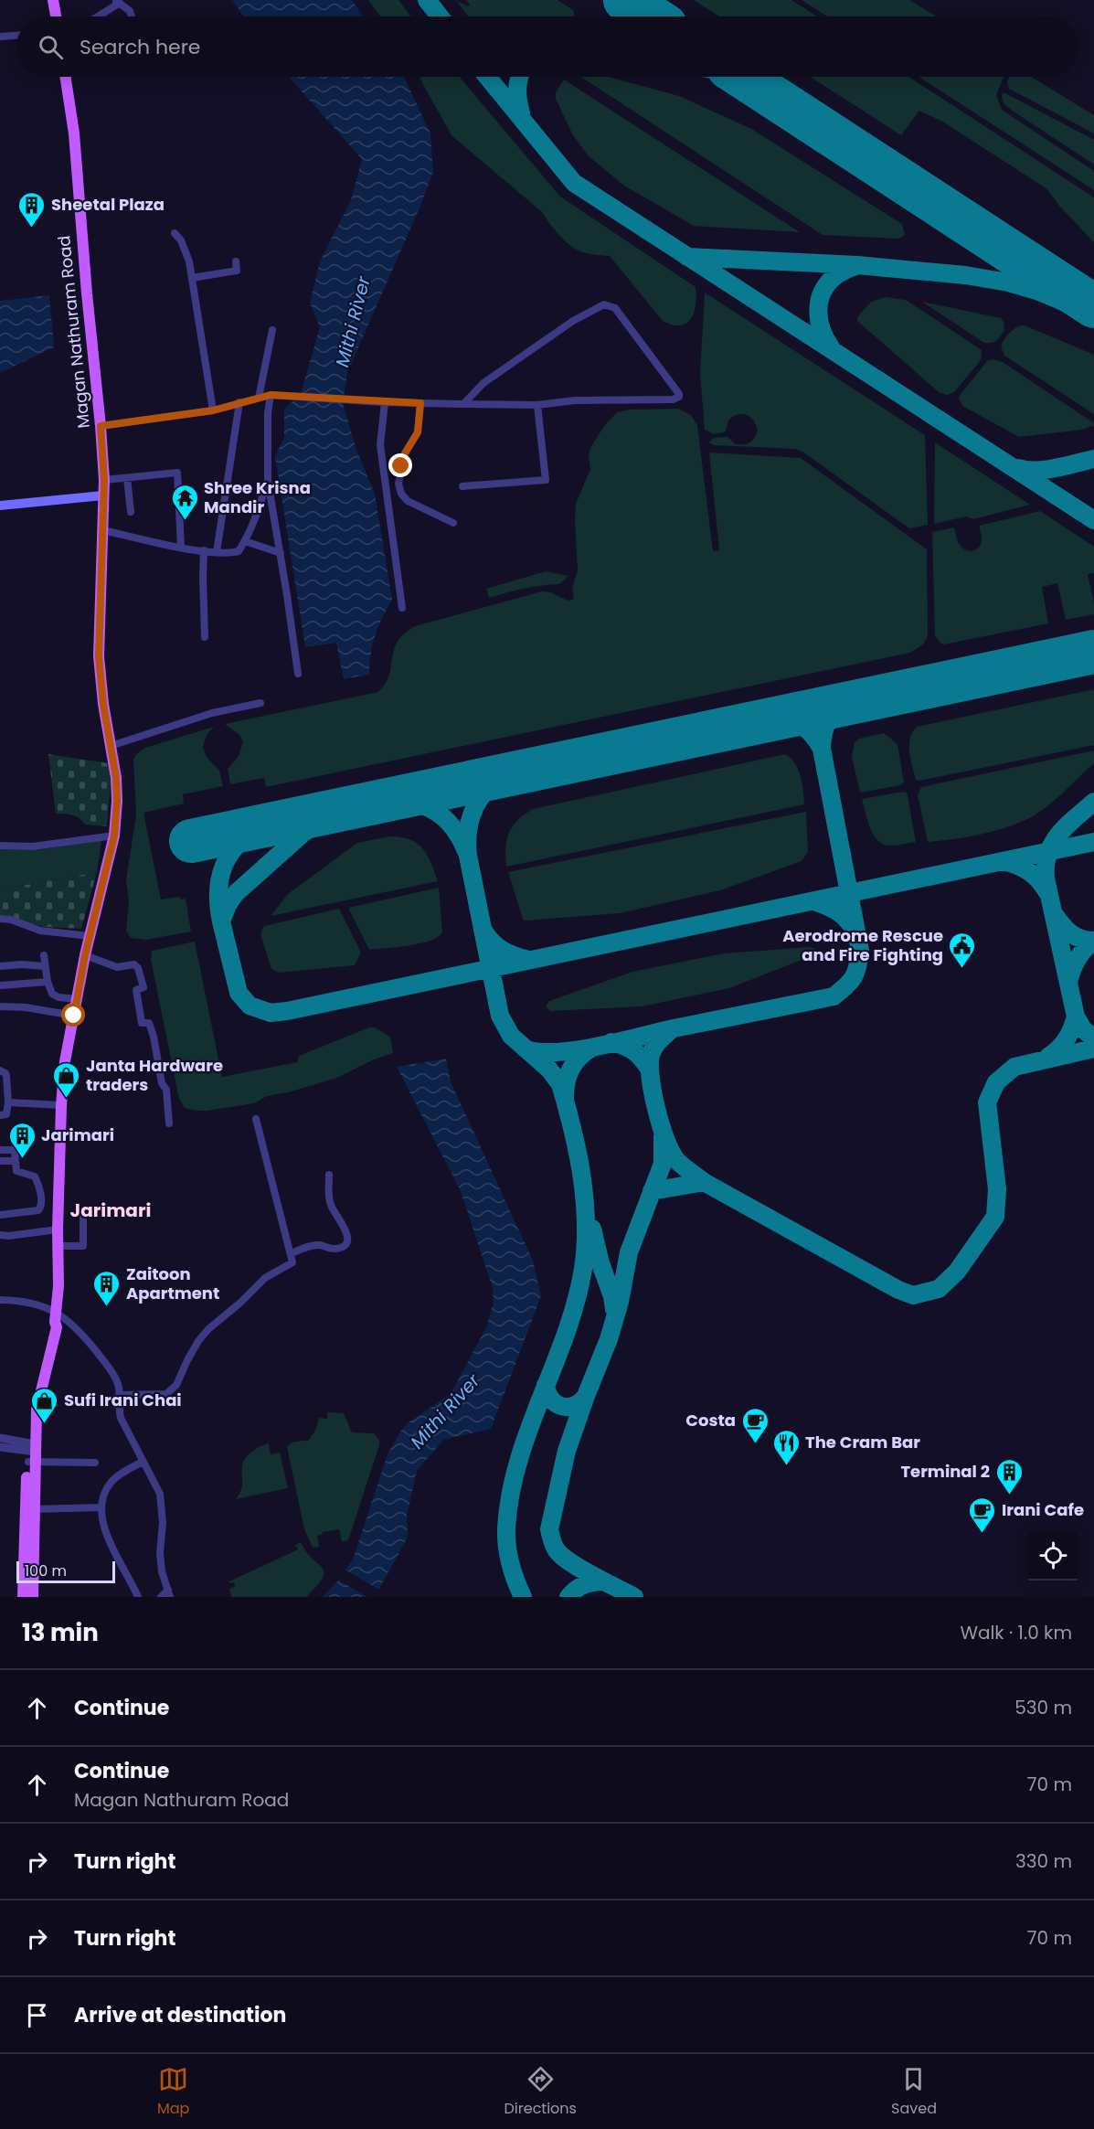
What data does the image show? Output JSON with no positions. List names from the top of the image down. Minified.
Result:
{"streets":{"main road":["Magan Nathuram Road"]},"districts":["Jarimari"],"water":["Mithi River"],"places":{"building":["Sheetal Plaza","Jarimari","Zaitoon Apartment","Terminal 2"],"temple":["Shree Krisna Mandir"],"public building":["Aerodrome Rescue and Fire Fighting"],"shop":["Janta Hardware traders","Sufi Irani Chai"],"cafe":["Costa","Irani Cafe"],"restaurant":["The Cram Bar"]},"scale_bar":"100 m","page":{"search":"Search here","scale":"100 m","heading":["13 min","Walk · 1.0 km"],"list":[["Continue","530 m"],["Continue","Magan Nathuram Road","70 m"],["Turn right","330 m"],["Turn right","70 m"],"Arrive at destination"],"nav":["Map","Directions","Saved"]}}
